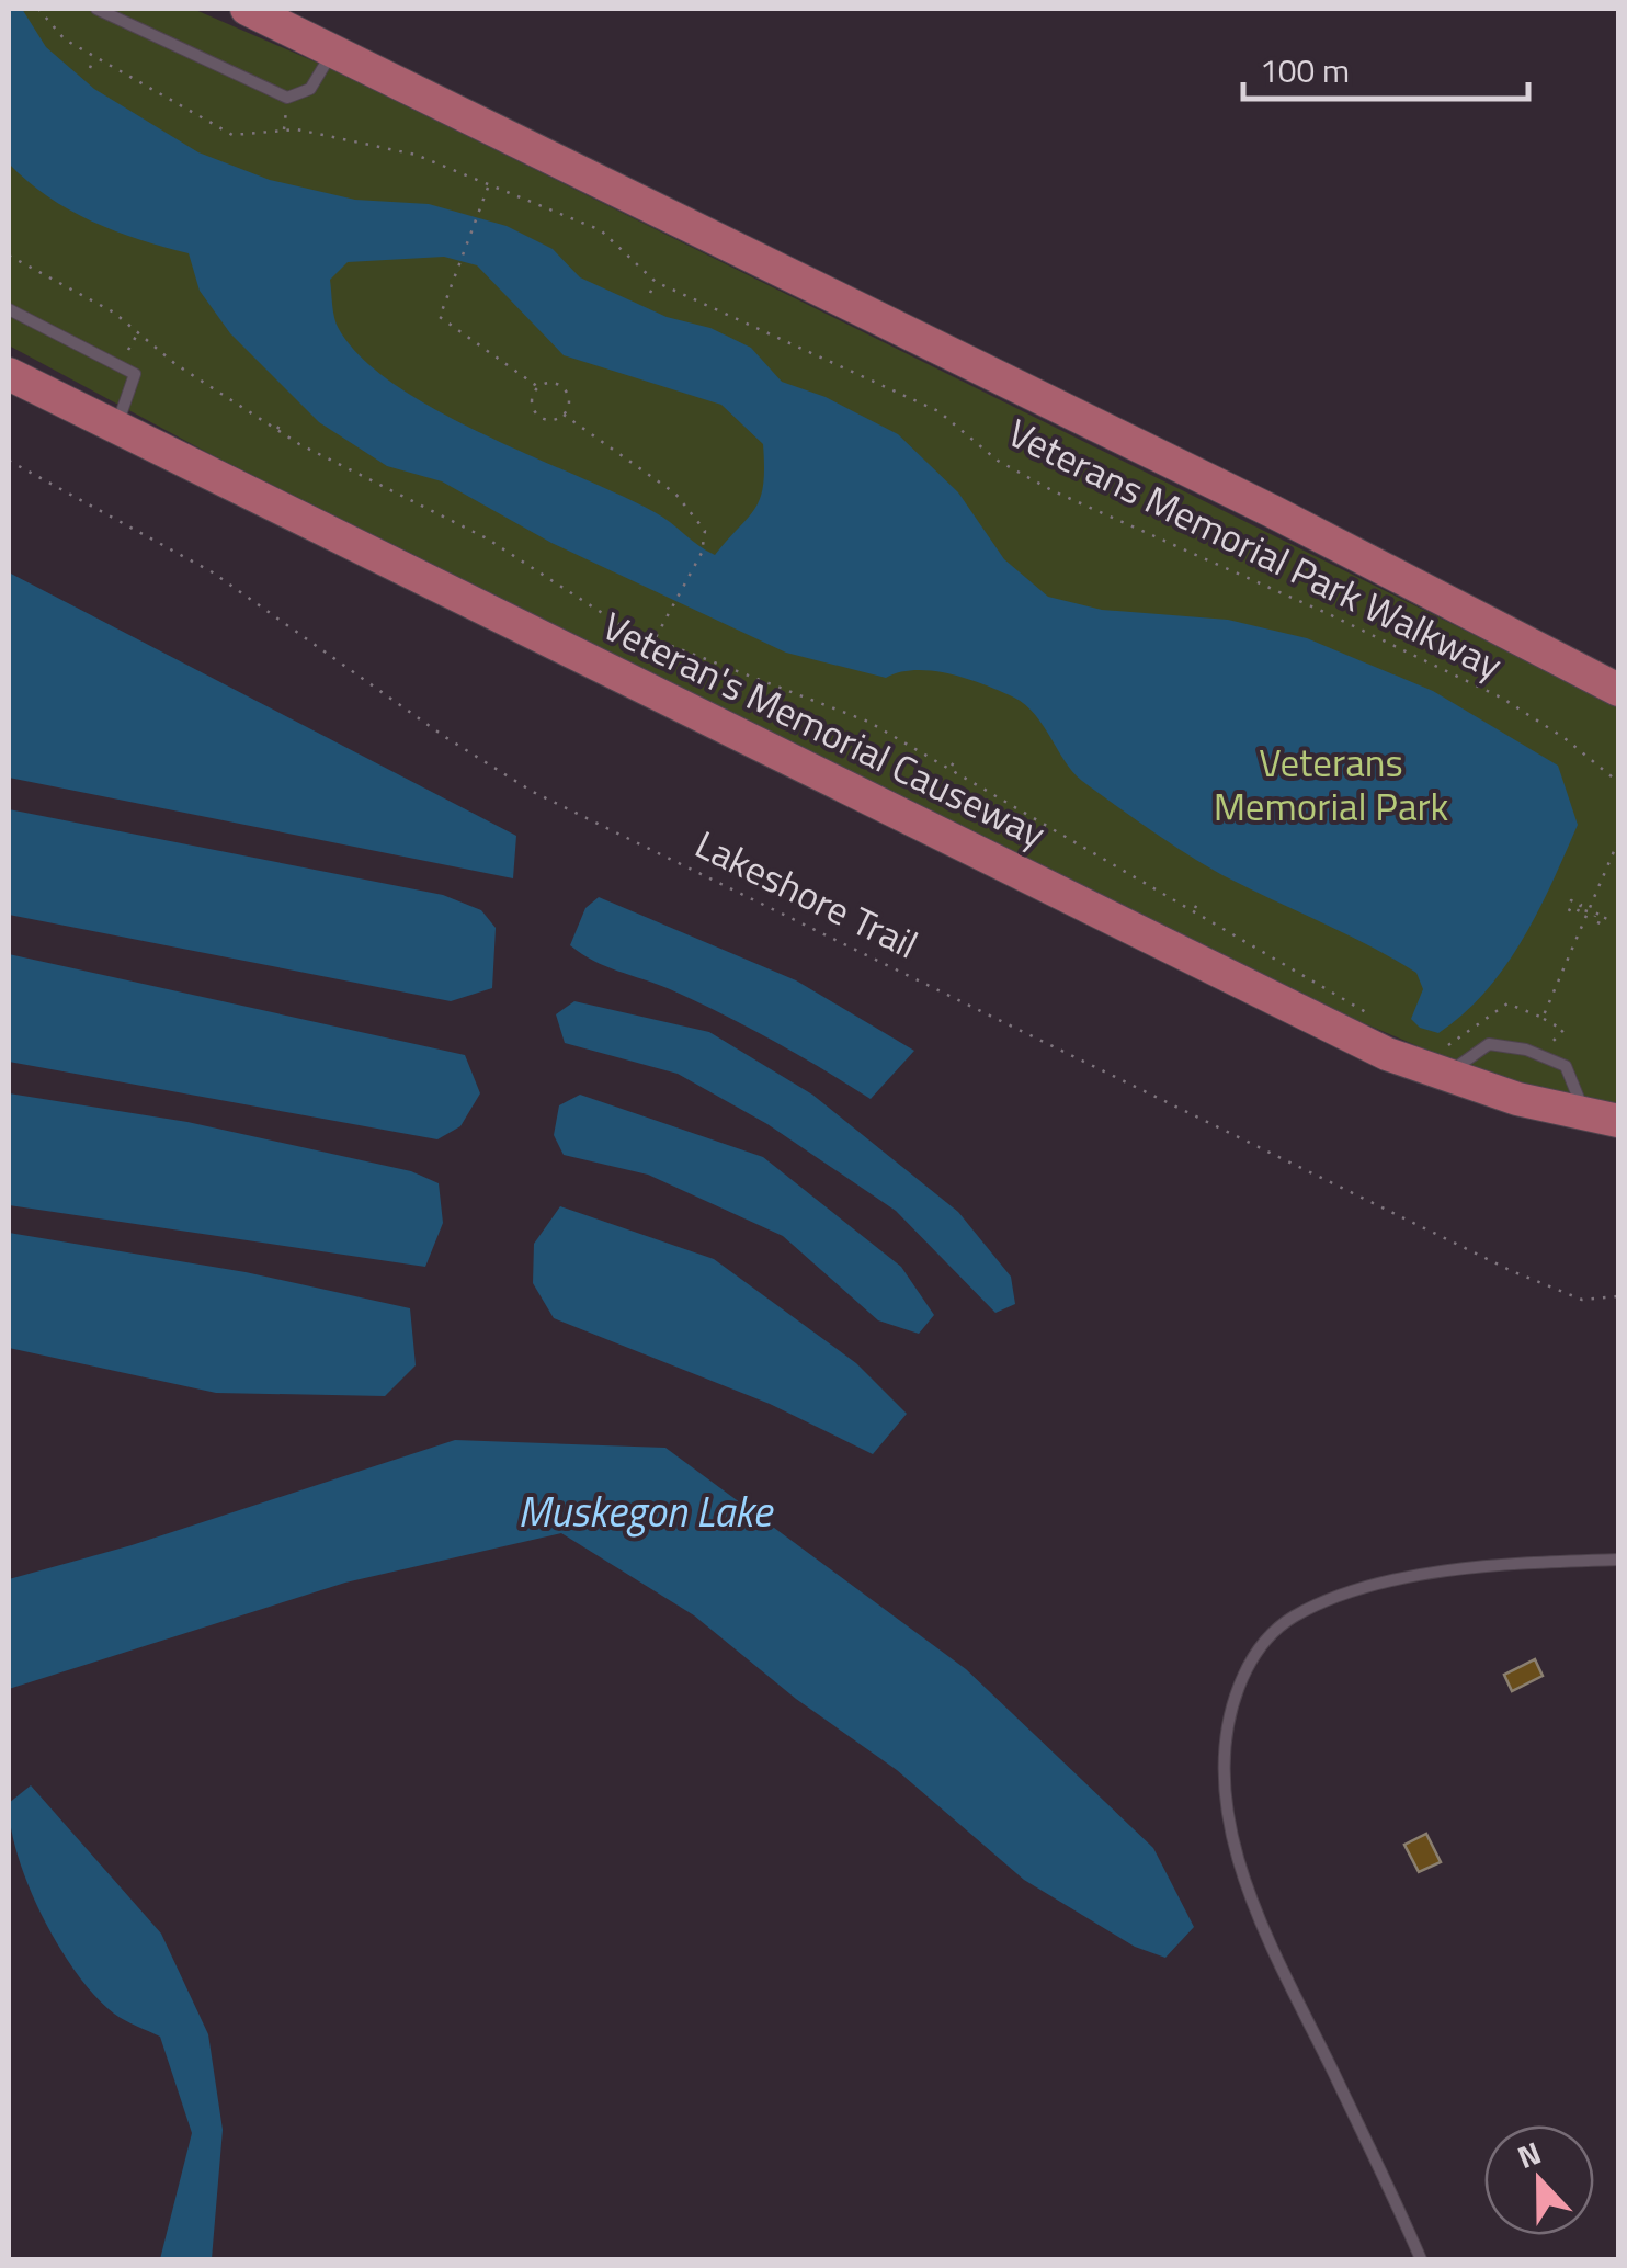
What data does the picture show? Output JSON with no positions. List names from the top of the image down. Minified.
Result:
{"streets":{"main road":["Veteran's Memorial Causeway"],"path":["Veterans Memorial Park Walkway","Lakeshore Trail"]},"water":["Muskegon Lake"],"parks":["Veterans Memorial Park"],"scale_bar":"100 m","north":"top"}
